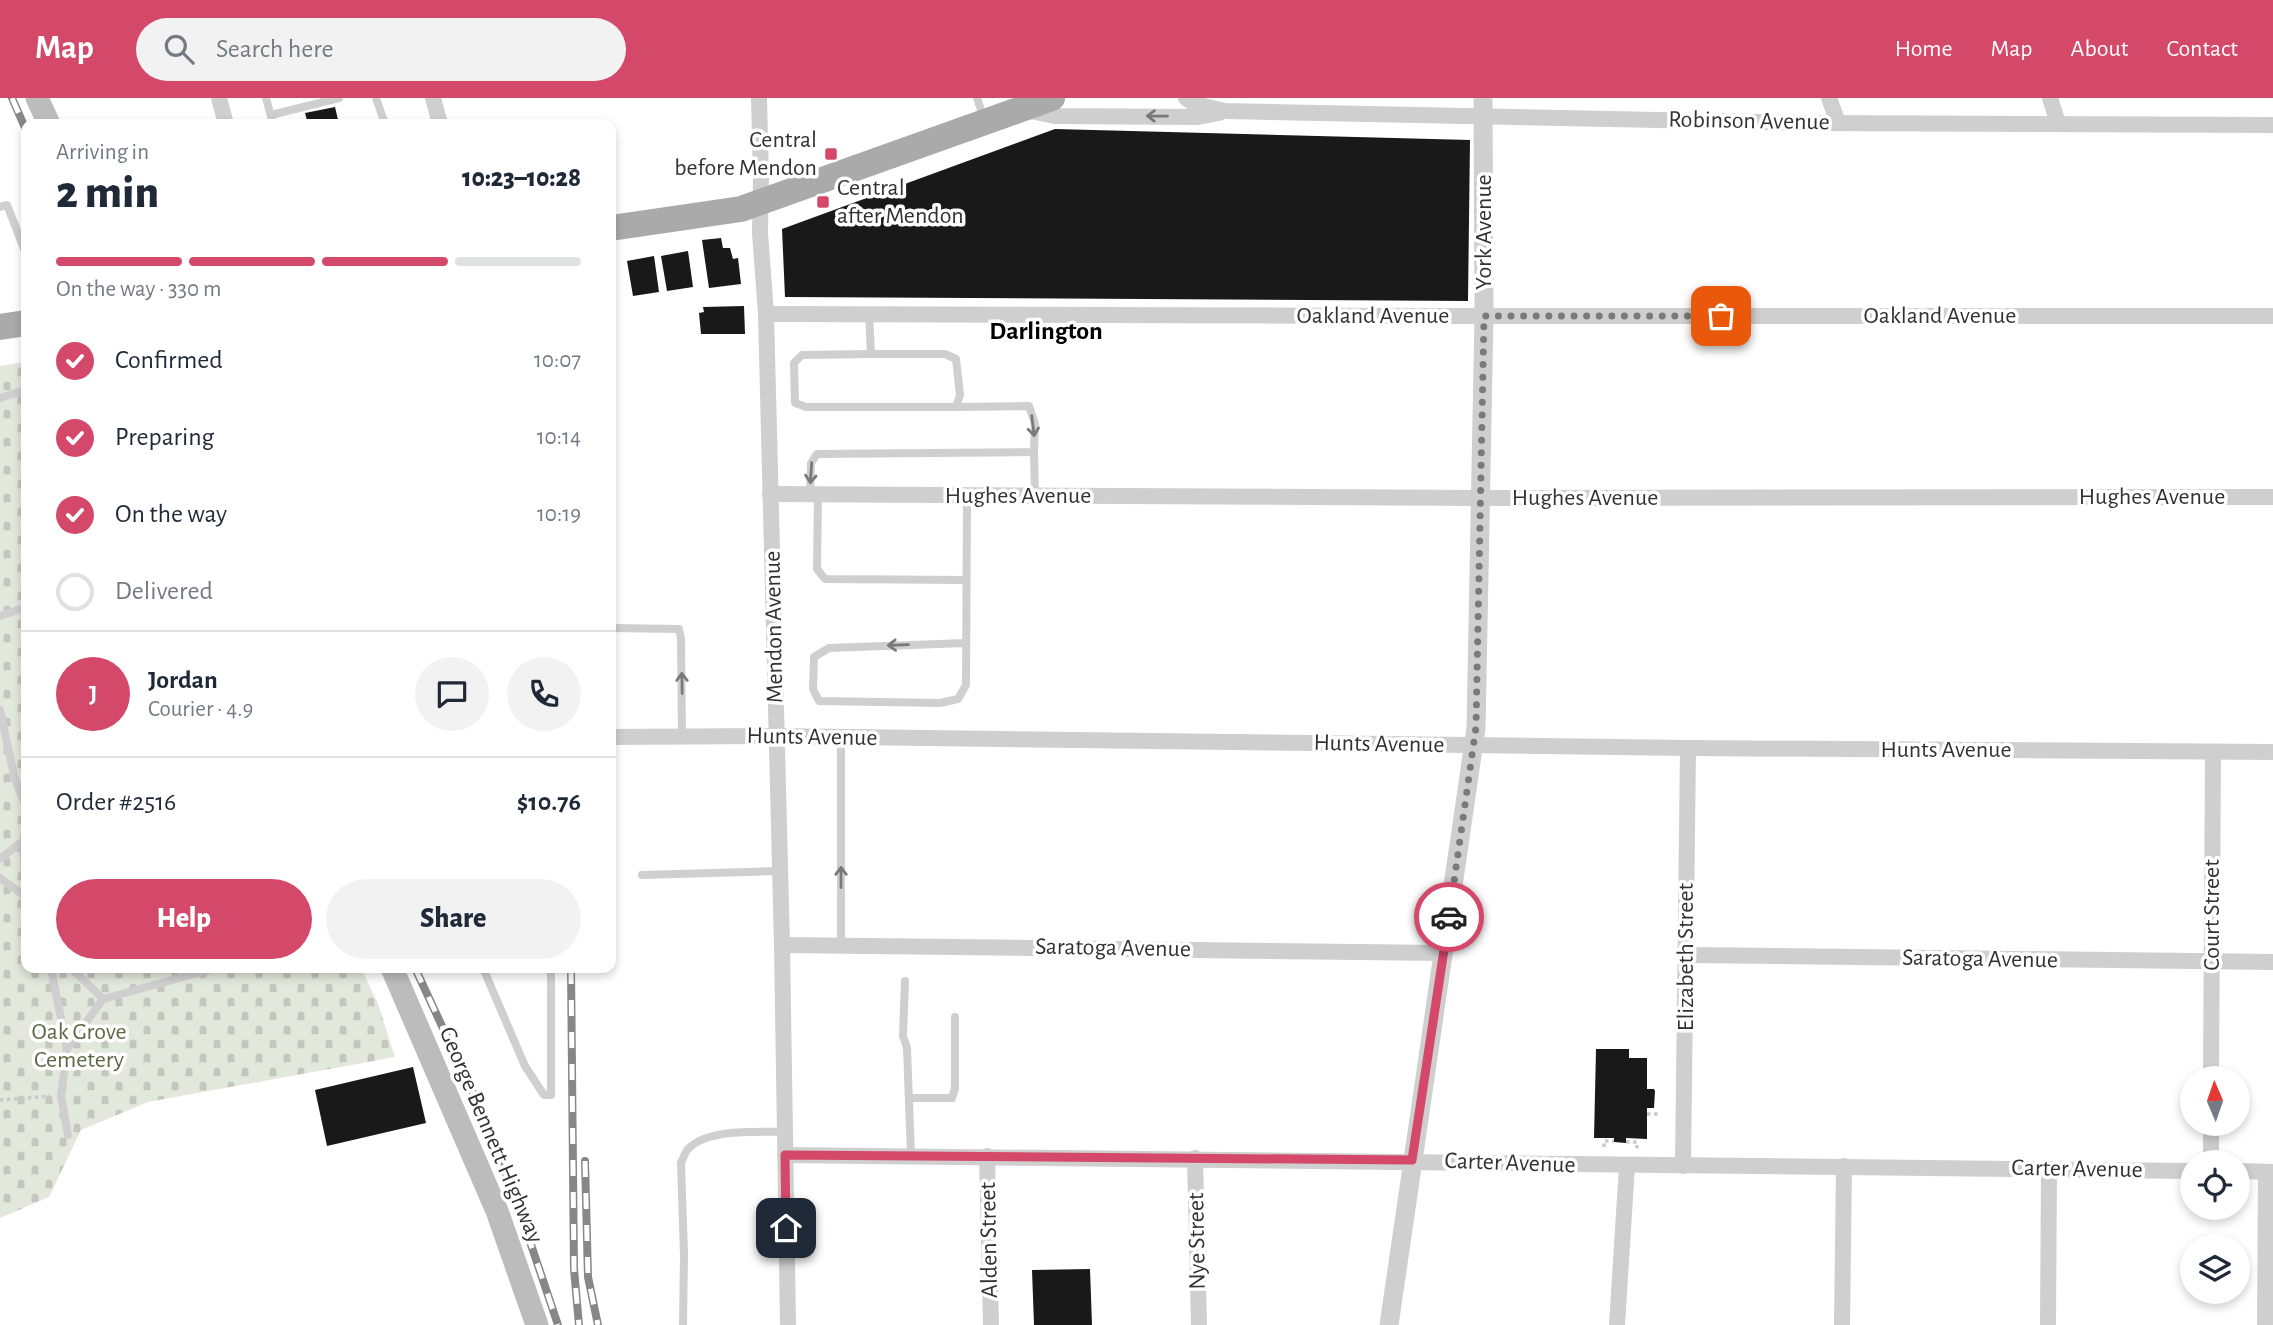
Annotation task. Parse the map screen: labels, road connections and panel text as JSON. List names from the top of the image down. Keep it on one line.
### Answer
{"streets":{"main road":["George Bennett Highway"],"street":["Robinson Avenue","York Avenue","Oakland Avenue","Hughes Avenue","Mendon Avenue","Hunts Avenue","Court Street","Saratoga Avenue","Elizabeth Street","Carter Avenue","Alden Street","Nye Street"]},"crossings":[["Robinson Avenue","York Avenue"],["York Avenue","Oakland Avenue"],["York Avenue","Hughes Avenue"],["York Avenue","Hunts Avenue"],["York Avenue","Saratoga Avenue"],["York Avenue","Carter Avenue"],["Oakland Avenue","Mendon Avenue"],["Hughes Avenue","Mendon Avenue"],["Mendon Avenue","Hunts Avenue"],["Mendon Avenue","Saratoga Avenue"],["Mendon Avenue","Carter Avenue"],["Hunts Avenue","Court Street"],["Hunts Avenue","Elizabeth Street"],["Court Street","Saratoga Avenue"],["Saratoga Avenue","Elizabeth Street"],["Elizabeth Street","Carter Avenue"],["Carter Avenue","Alden Street"],["Carter Avenue","Nye Street"]],"districts":["Darlington"],"parks":["Oak Grove Cemetery"],"places":{"transit":["Central before Mendon","Central after Mendon"]},"north":"top","page":{"header":"Map","search":"Search here","nav":["Home","Map","About","Contact"],"heading":["2 min","Arriving in","10:23–10:28"],"panel":["Jordan","Courier · 4.9","Order #2516","$10.76"],"bar":"On the way · 330 m","list":[["Confirmed","10:07"],["Preparing","10:14"],["On the way","10:19"],"Delivered"],"round":"J","buttons":["Help","Share"]}}
